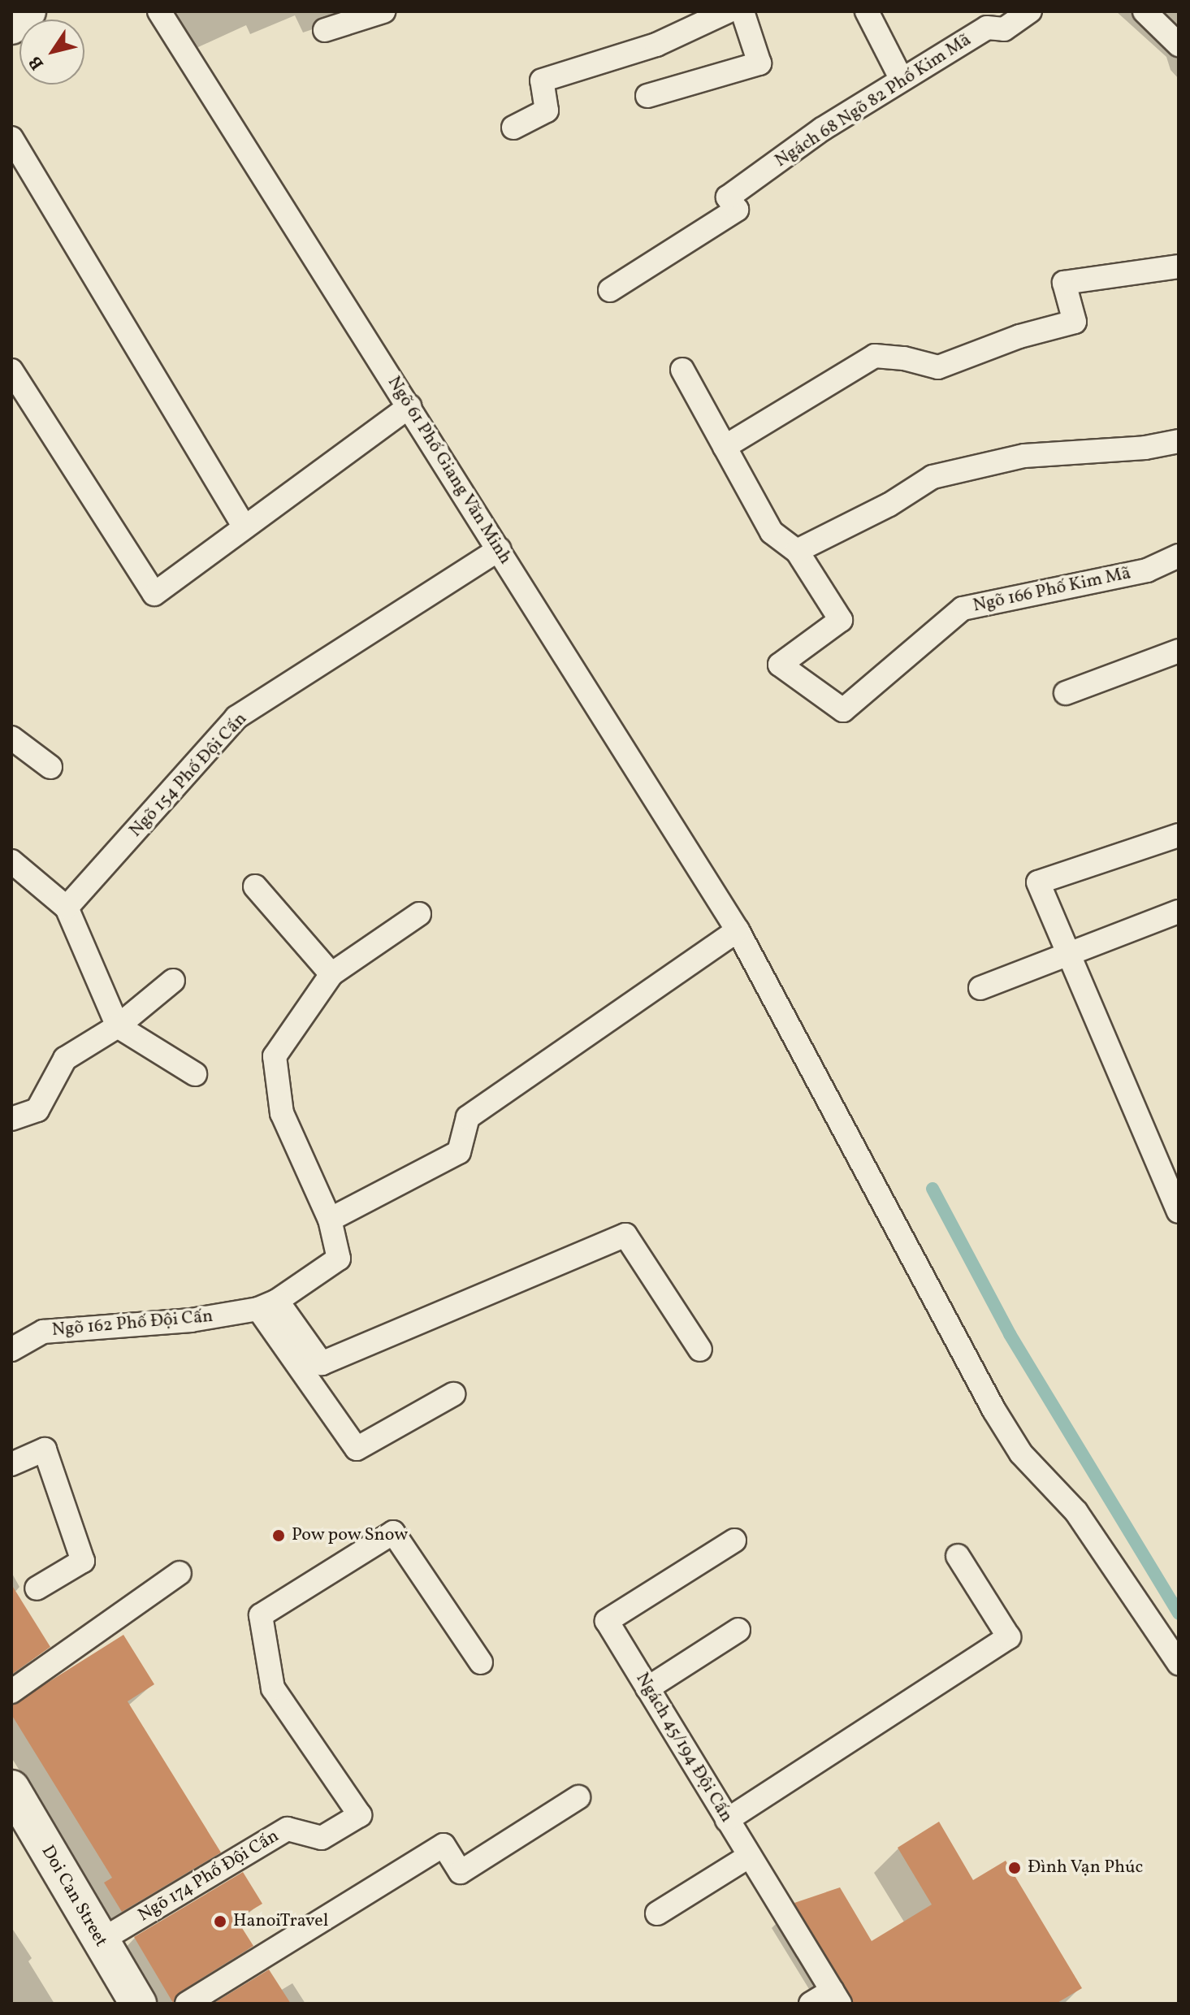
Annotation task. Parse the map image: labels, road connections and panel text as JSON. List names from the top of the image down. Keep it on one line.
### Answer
{"streets":{"street":["Doi Can Street"],"lane":["Ngách 68 Ngõ 82 Phố Kim Mã","Ngõ 61 Phố Giang Văn Minh","Ngõ 166 Phố Kim Mã","Ngõ 154 Phố Đội Cấn","Ngõ 162 Phố Đội Cấn","Ngách 45/194 Đội Cấn","Ngõ 174 Phố Đội Cấn"]},"crossings":[["Ngõ 61 Phố Giang Văn Minh","Ngõ 154 Phố Đội Cấn"],["Ngõ 174 Phố Đội Cấn","Doi Can Street"]],"places":["Pow pow Snow","Đình Vạn Phúc","HanoiTravel"],"north":"bottom left"}
